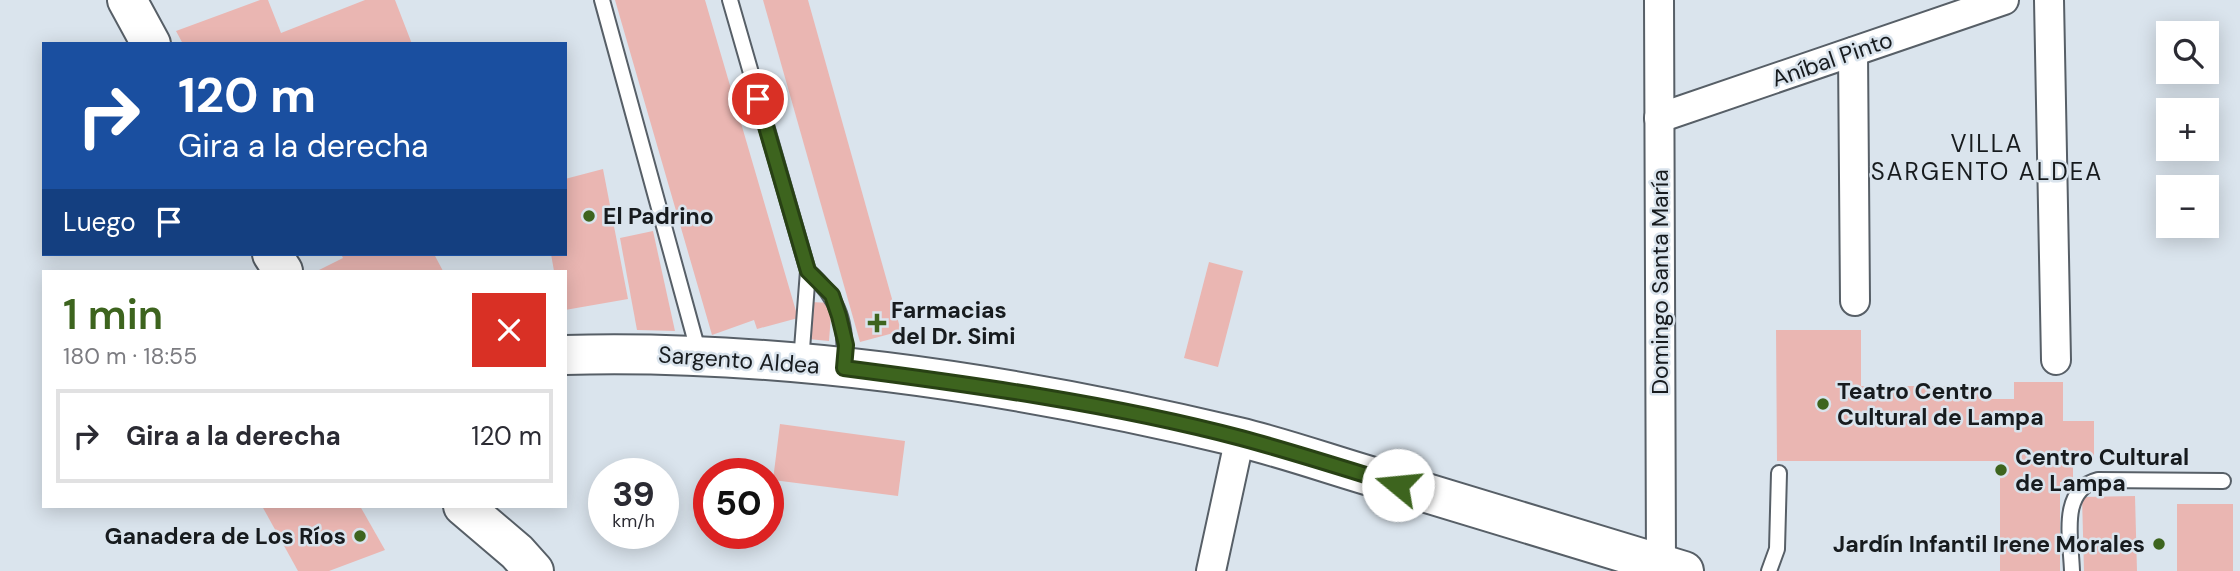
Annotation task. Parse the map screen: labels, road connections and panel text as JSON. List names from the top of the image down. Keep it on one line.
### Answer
{"streets":{"main road":["Sargento Aldea"],"street":["Aníbal Pinto","Domingo Santa María"]},"crossings":[["Aníbal Pinto","Domingo Santa María"],["Domingo Santa María","Sargento Aldea"]],"districts":["VILLA SARGENTO ALDEA"],"places":{"other":["El Padrino","Teatro Centro Cultural de Lampa","Centro Cultural de Lampa","Ganadera de Los Ríos","Jardín Infantil Irene Morales"],"health":["Farmacias del Dr. Simi"]},"page":{"map_buttons":["+","−"],"turn":["120 m","Gira a la derecha"],"then":"Luego","heading":["1 min","180 m · 18:55"],"list":[{"name":"Gira a la derecha","value":"120 m"}],"speed":"39 km/h","limit":"50"}}
